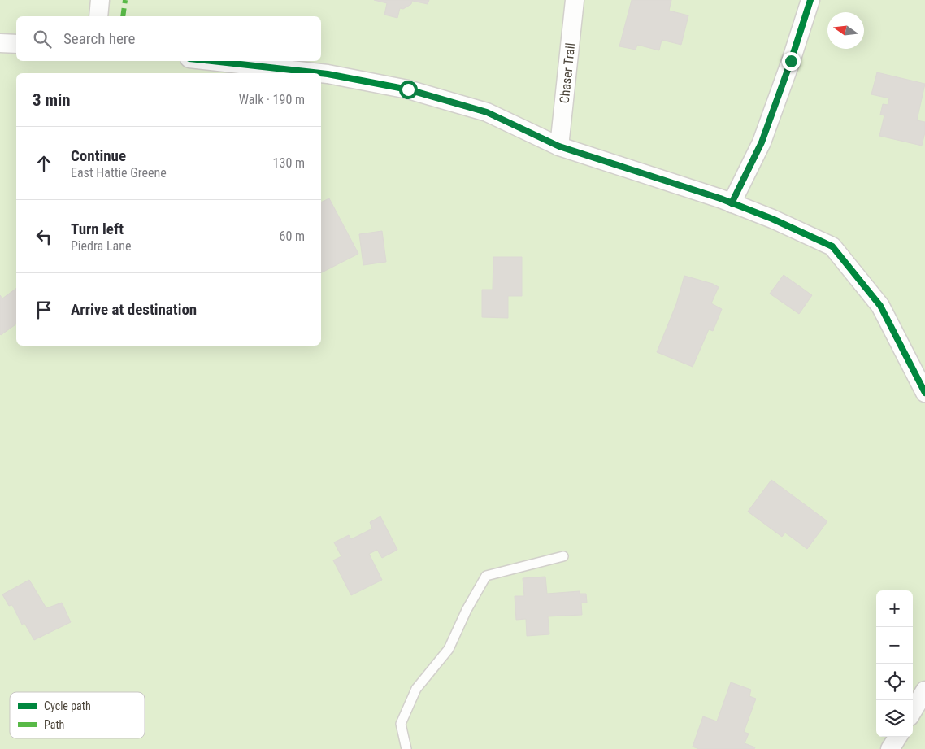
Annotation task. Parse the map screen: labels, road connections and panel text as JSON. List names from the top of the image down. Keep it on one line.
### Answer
{"streets":{"street":["Chaser Trail"]},"legend":["Cycle path","Path"],"north":"left","page":{"search":"Search here","heading":["3 min","Walk · 190 m"],"list":[["Continue","East Hattie Greene","130 m"],["Turn left","Piedra Lane","60 m"],"Arrive at destination"],"map_buttons":["+","−"]}}
